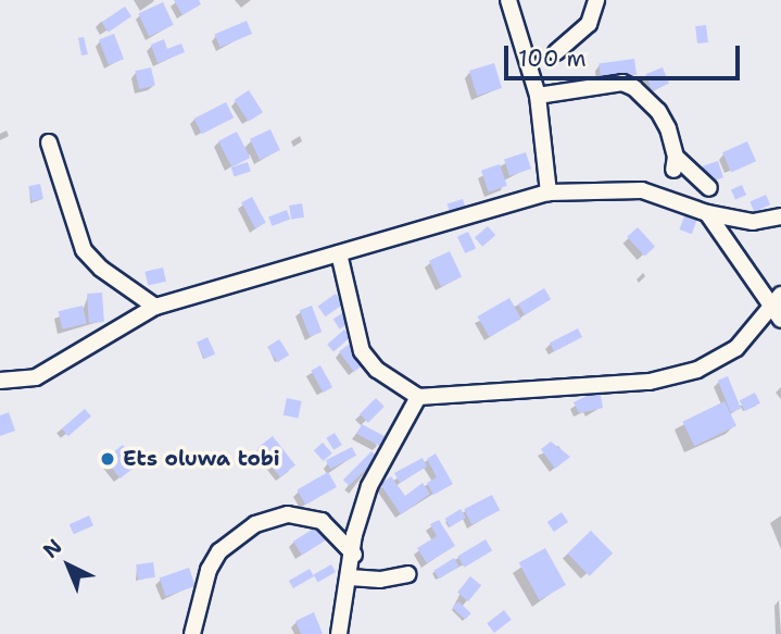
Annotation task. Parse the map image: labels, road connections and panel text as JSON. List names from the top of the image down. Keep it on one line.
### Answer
{"places":["Ets oluwa tobi"],"scale_bar":"100 m","north":"top left"}
